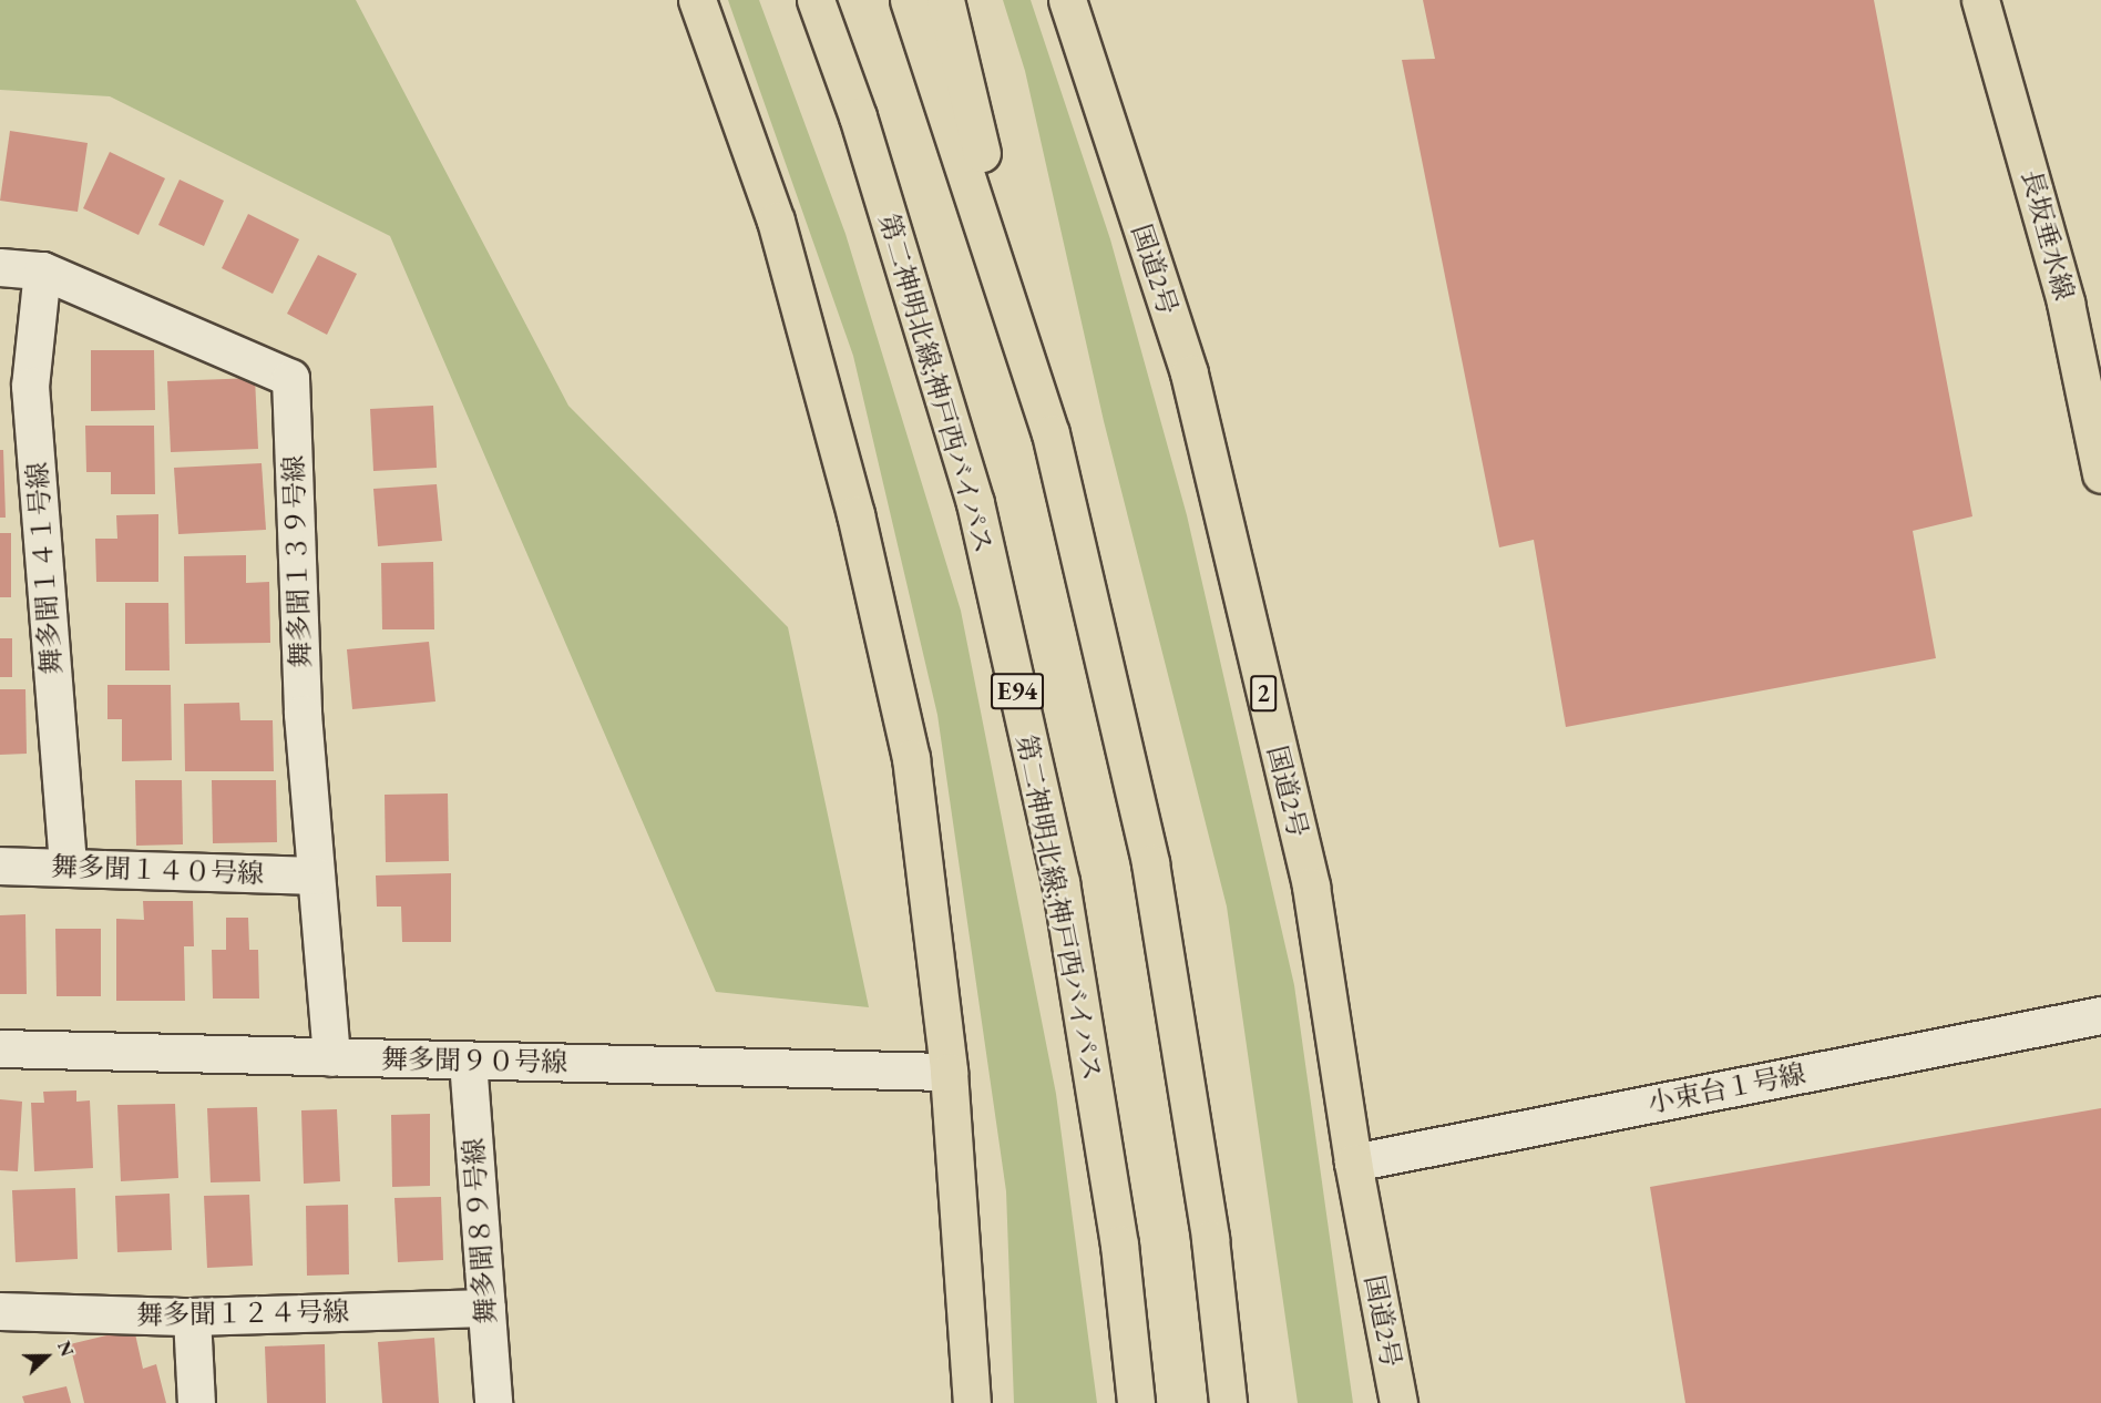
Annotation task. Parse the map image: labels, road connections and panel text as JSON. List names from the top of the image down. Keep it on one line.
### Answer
{"streets":{"main road":["長坂垂水線","国道2号","第二神明北線;神戸西バイパス","E94","2"],"street":["舞多聞１３９号線","舞多聞１４１号線","舞多聞１４０号線","舞多聞９０号線","小束台１号線","舞多聞８９号線","舞多聞１２４号線"]},"crossings":[["国道2号","小束台１号線"],["舞多聞１３９号線","舞多聞１４１号線"],["舞多聞１３９号線","舞多聞１４０号線"],["舞多聞１３９号線","舞多聞９０号線"],["舞多聞１４１号線","舞多聞１４０号線"],["舞多聞９０号線","舞多聞８９号線"],["舞多聞８９号線","舞多聞１２４号線"]],"north":"right"}
